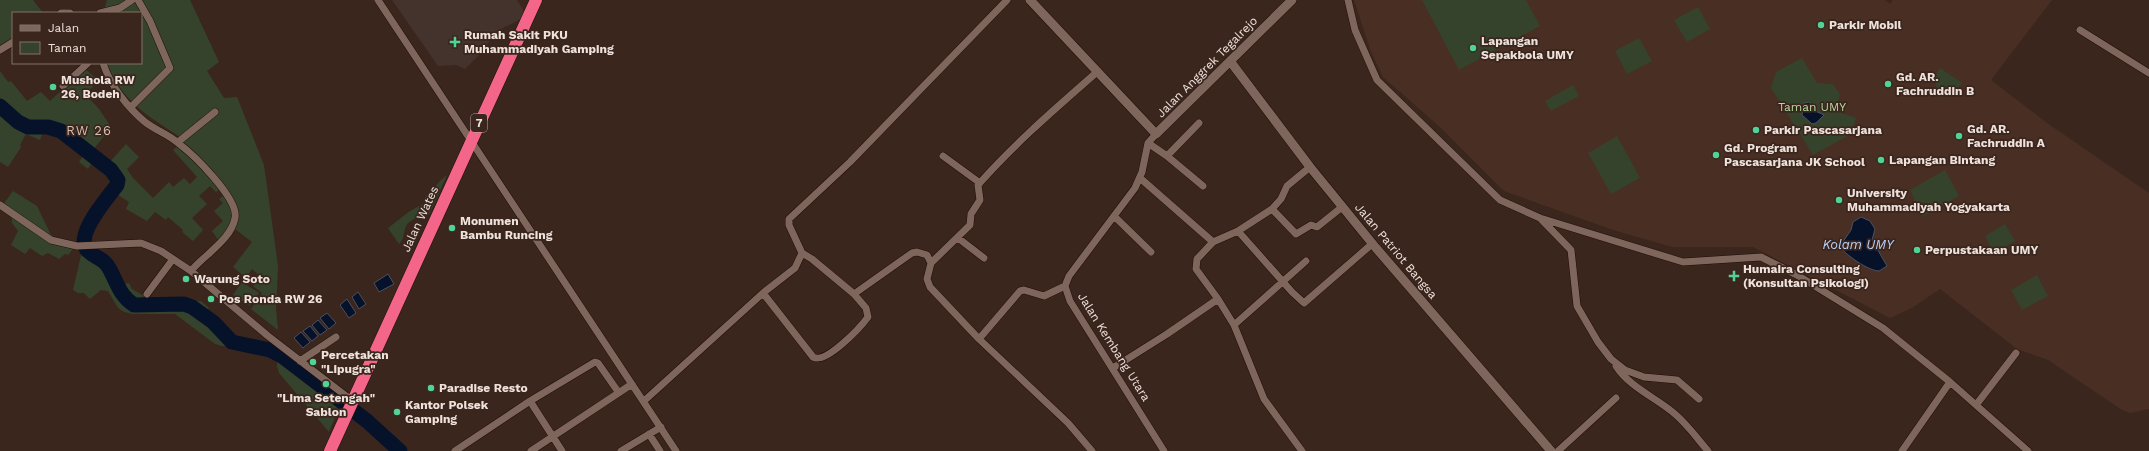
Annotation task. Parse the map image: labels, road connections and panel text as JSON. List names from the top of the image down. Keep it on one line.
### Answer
{"streets":{"highway":["7","Jalan Wates"],"street":["Jalan Anggrek Tegalrejo","Jalan Patriot Bangsa","Jalan Kembang Utara"]},"crossings":[["Jalan Anggrek Tegalrejo","Jalan Patriot Bangsa"],["Jalan Anggrek Tegalrejo","Jalan Kembang Utara"]],"districts":["RW 26"],"water":["Kolam UMY"],"parks":["Taman UMY"],"places":{"other":["Parkir Mobil","Lapangan Sepakbola UMY","Gd. AR. Fachruddin B","Mushola RW 26, Bodeh","Parkir Pascasarjana","Gd. AR. Fachruddin A","Gd. Program Pascasarjana JK School","Lapangan Bintang","University Muhammadiyah Yogyakarta","Monumen Bambu Runcing","Perpustakaan UMY","Warung Soto","Pos Ronda RW 26","Percetakan \"Lipugra\"","\"Lima Setengah\" Sablon","Paradise Resto","Kantor Polsek Gamping"],"health":["Rumah Sakit PKU Muhammadiyah Gamping","Humaira Consulting (Konsultan Psikologi)"]},"legend":["Jalan","Taman"]}
